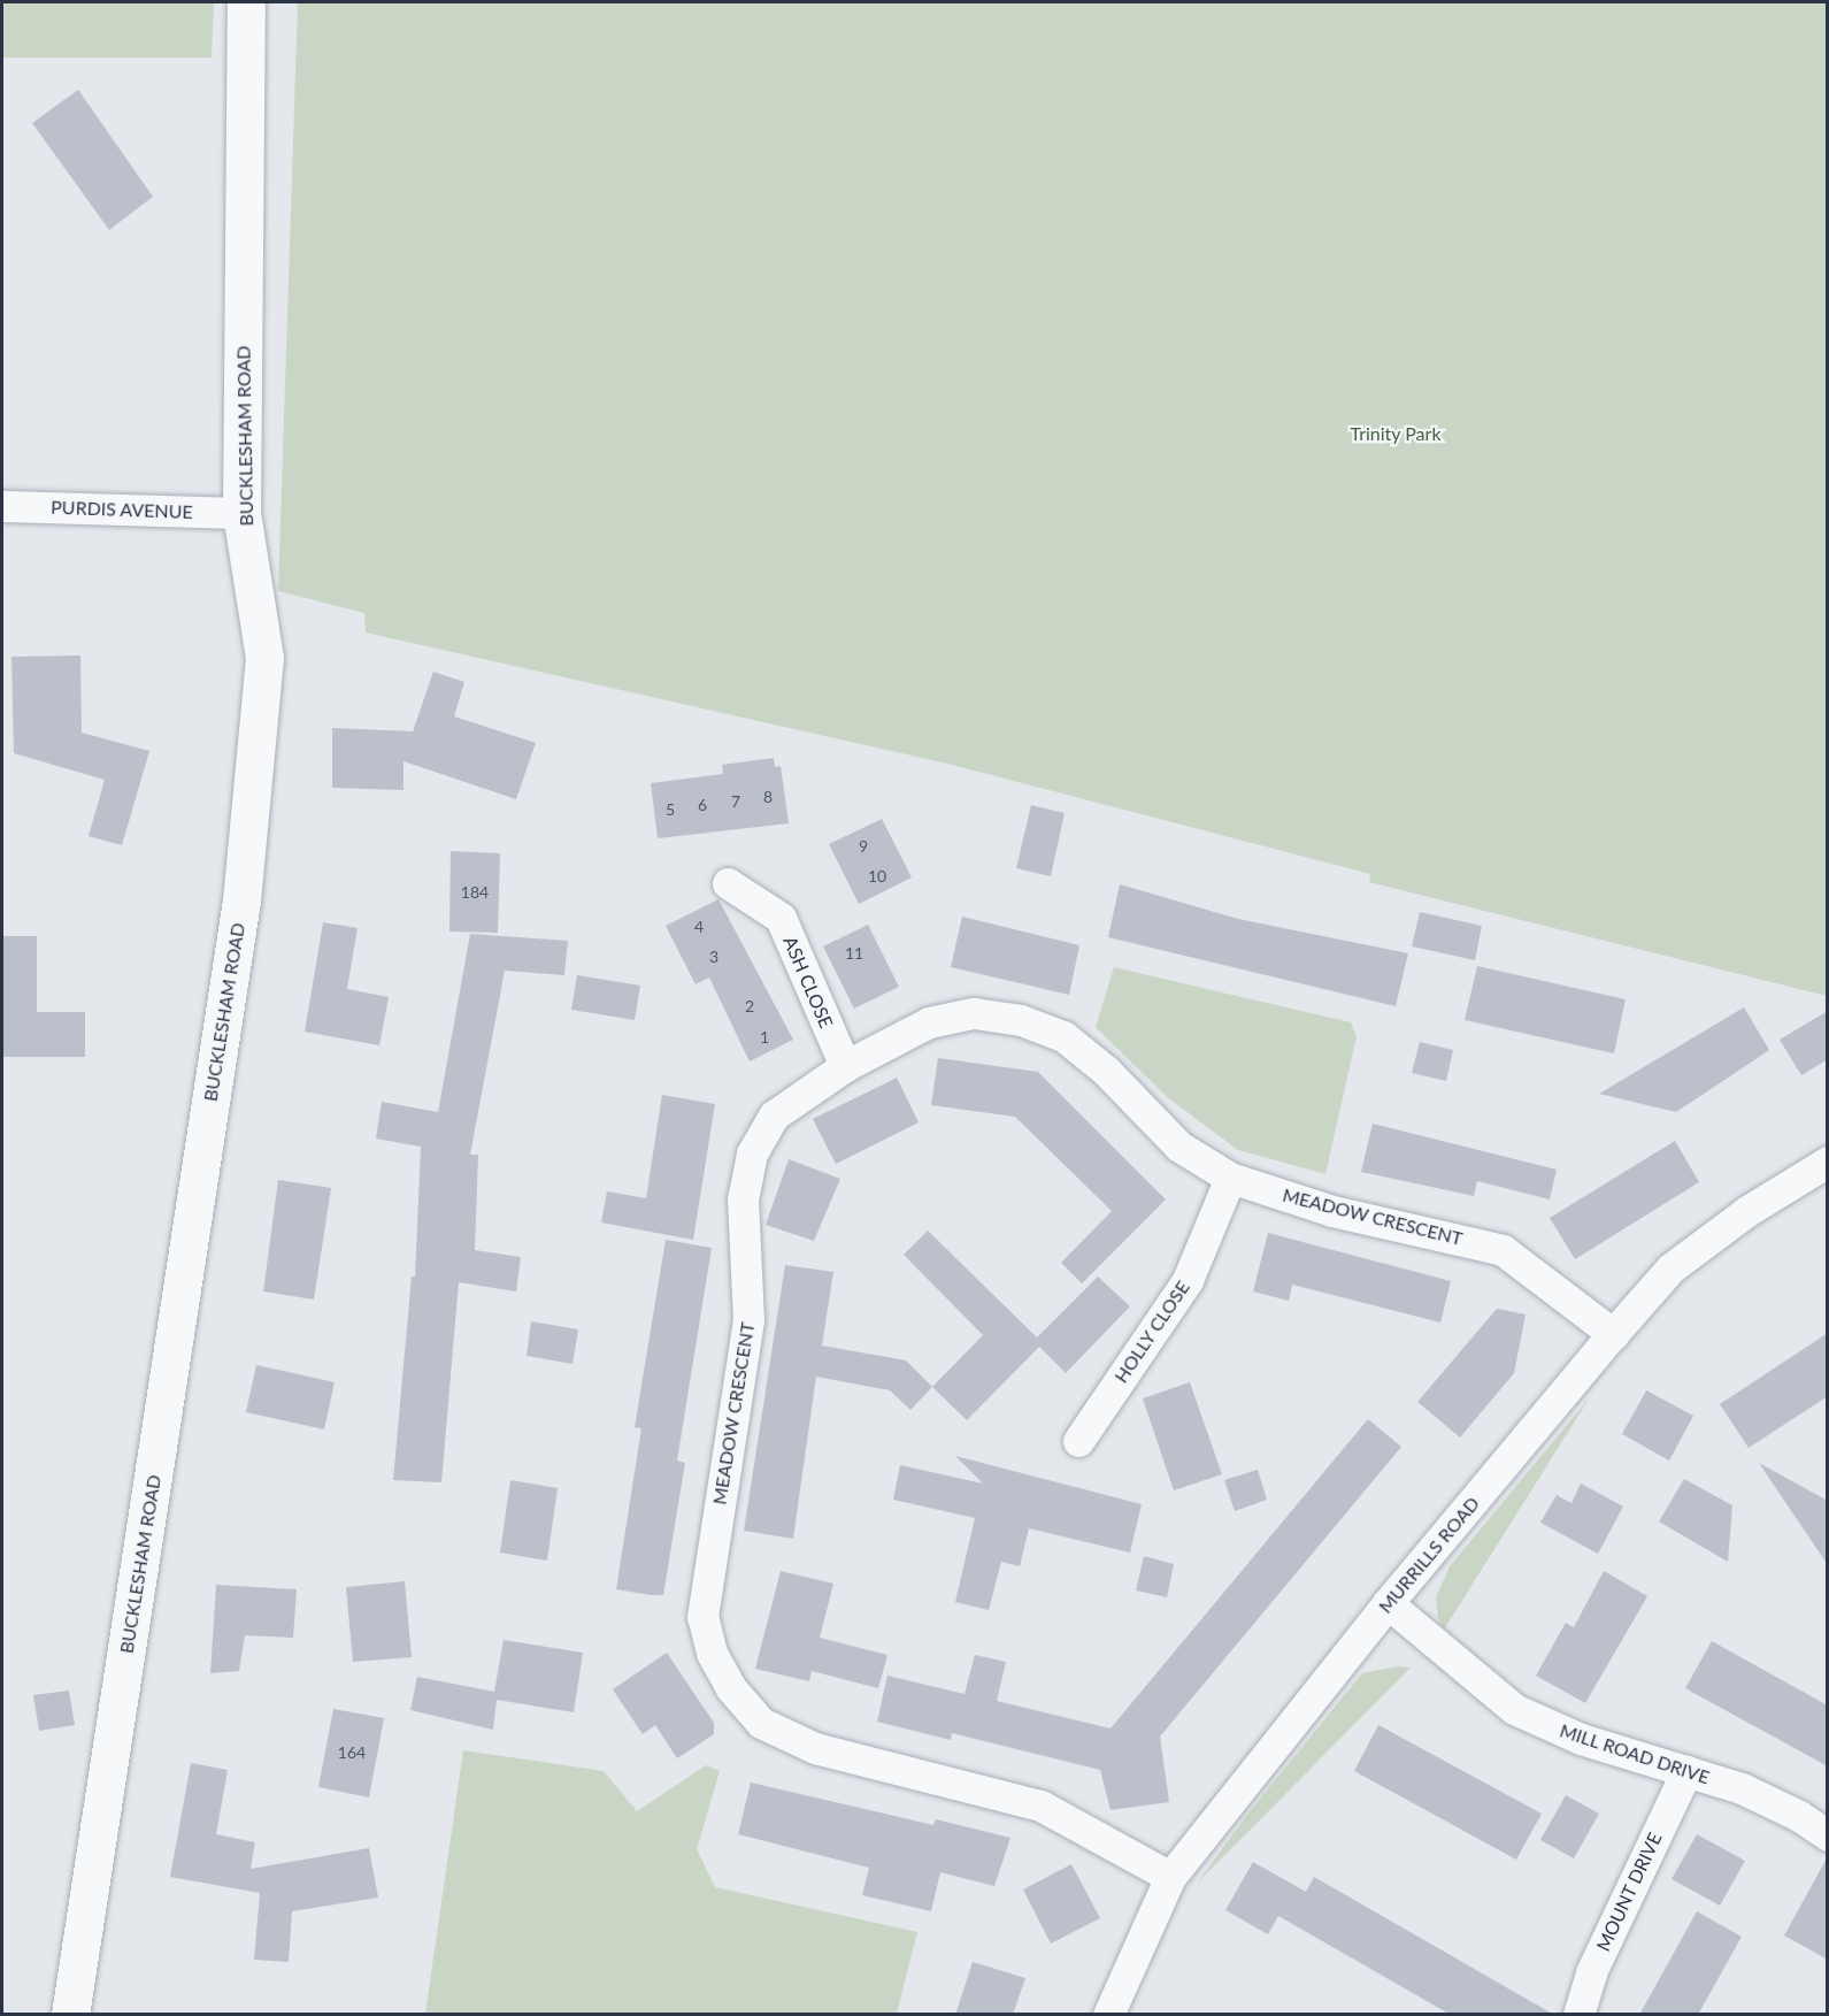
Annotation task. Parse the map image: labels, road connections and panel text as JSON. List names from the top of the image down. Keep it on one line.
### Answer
{"streets":{"street":["BUCKLESHAM ROAD","PURDIS AVENUE","ASH CLOSE","MEADOW CRESCENT","HOLLY CLOSE","MURRILLS ROAD","MILL ROAD DRIVE","MOUNT DRIVE"]},"crossings":[["BUCKLESHAM ROAD","PURDIS AVENUE"],["ASH CLOSE","MEADOW CRESCENT"],["MEADOW CRESCENT","HOLLY CLOSE"],["MEADOW CRESCENT","MURRILLS ROAD"],["MURRILLS ROAD","MILL ROAD DRIVE"],["MILL ROAD DRIVE","MOUNT DRIVE"]],"parks":["Trinity Park"],"house_numbers":["8","7","6","5","9","10","184","4","11","3","2","1","164"]}
